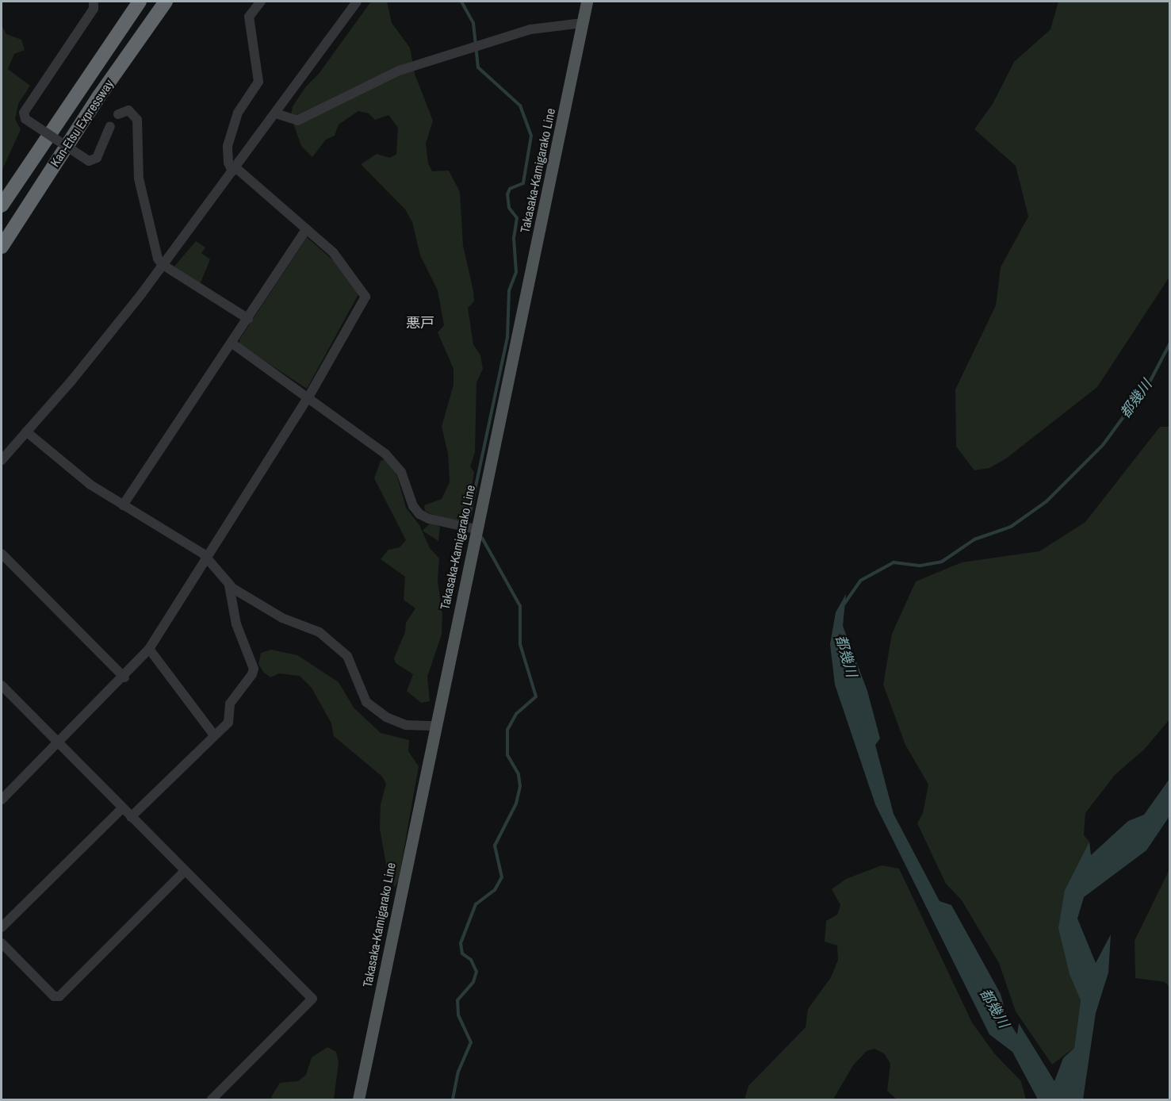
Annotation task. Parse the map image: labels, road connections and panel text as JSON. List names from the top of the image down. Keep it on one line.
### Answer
{"streets":{"highway":["Kan-Etsu Expressway"],"main road":["Takasaka-Kamigarako Line"]},"districts":["悪戸"],"water":["都幾川"]}
